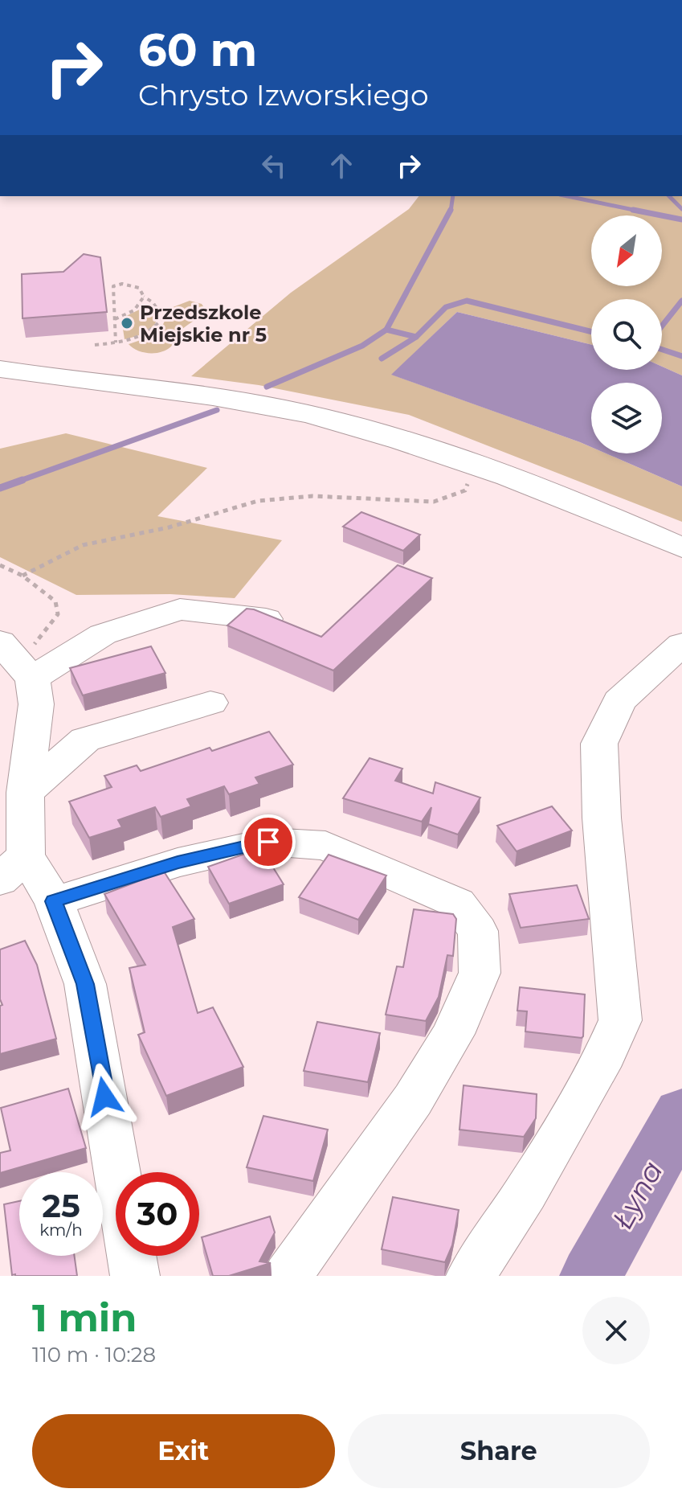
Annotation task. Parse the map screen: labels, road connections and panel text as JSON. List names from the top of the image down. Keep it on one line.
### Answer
{"water":["Łyna"],"places":["Przedszkole Miejskie nr 5"],"north":"bottom left","page":{"turn":["60 m","Chrysto Izworskiego"],"speed":"25 km/h","limit":"30","heading":["1 min","110 m · 10:28"],"buttons":["Exit","Share"]}}
